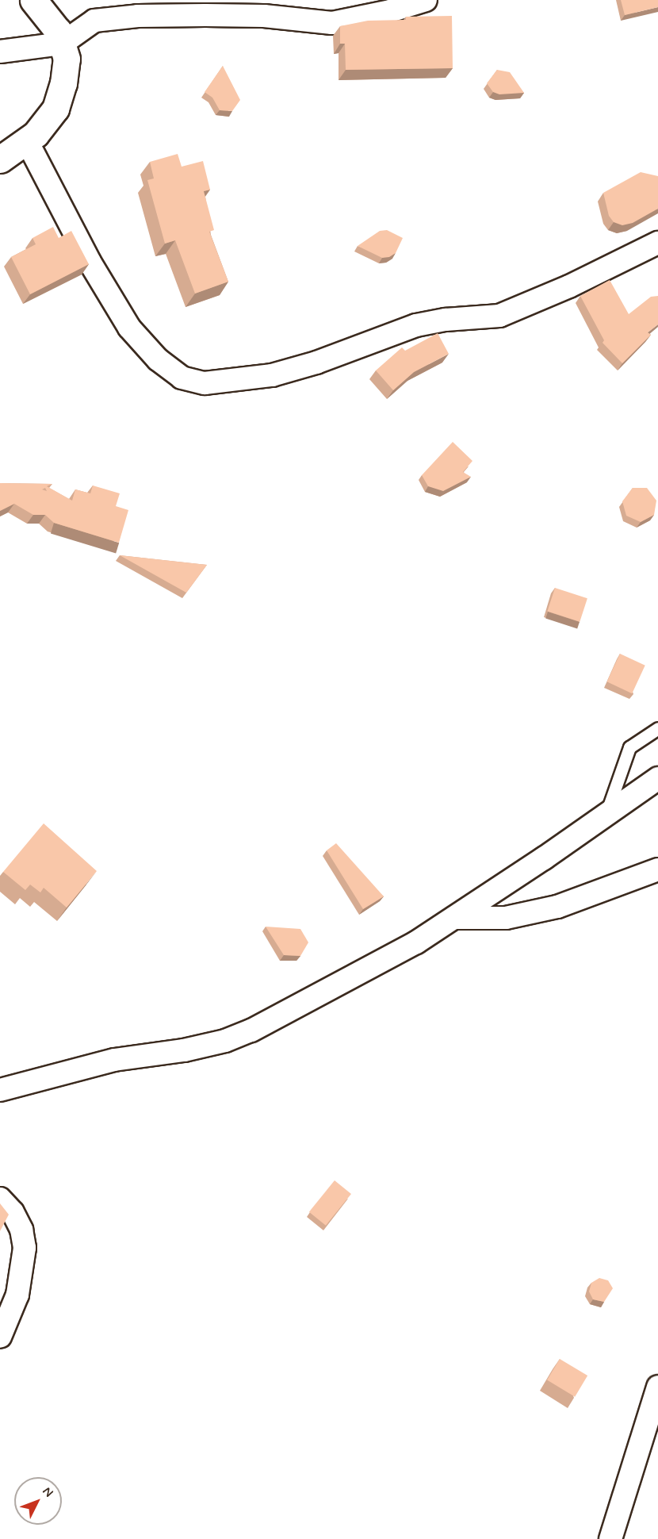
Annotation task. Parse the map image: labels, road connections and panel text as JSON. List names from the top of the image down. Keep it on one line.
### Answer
{"north":"top right"}
